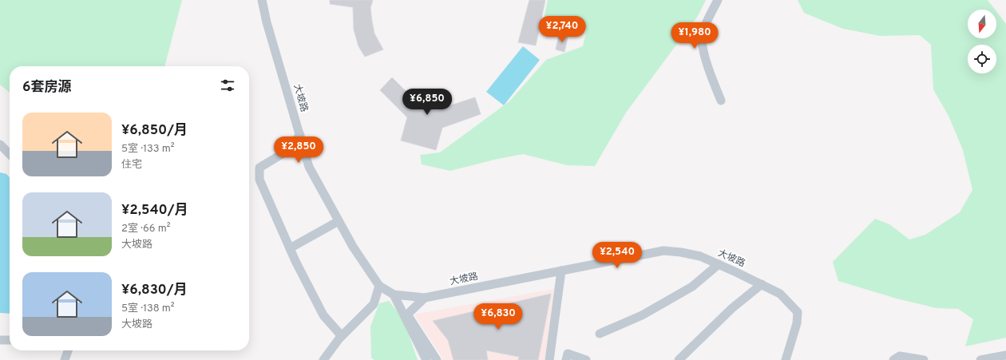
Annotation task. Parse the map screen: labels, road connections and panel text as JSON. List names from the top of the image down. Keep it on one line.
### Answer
{"streets":{"street":["大坡路"]},"north":"bottom","page":{"price":["¥2,740","¥1,980","¥6,850","¥2,850","¥2,540","¥6,830"],"heading":"6套房源","list":[{"name":"¥6,850/月","note":"5室 · 133 m² · 住宅"},{"name":"¥2,540/月","note":"2室 · 66 m² · 大坡路"},{"name":"¥6,830/月","note":"5室 · 138 m² · 大坡路"}]}}
